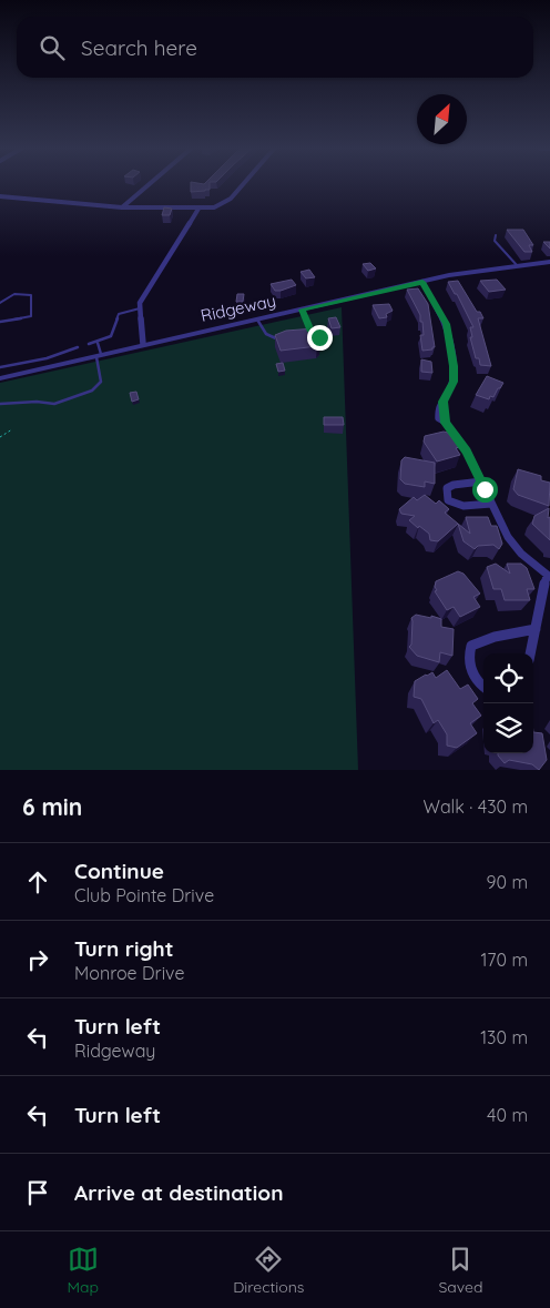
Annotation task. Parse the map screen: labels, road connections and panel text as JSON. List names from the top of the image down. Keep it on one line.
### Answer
{"streets":{"street":["Ridgeway"]},"north":"top right","page":{"search":"Search here","heading":["6 min","Walk · 430 m"],"list":[["Continue","Club Pointe Drive","90 m"],["Turn right","Monroe Drive","170 m"],["Turn left","Ridgeway","130 m"],["Turn left","40 m"],"Arrive at destination"],"nav":["Map","Directions","Saved"]}}
